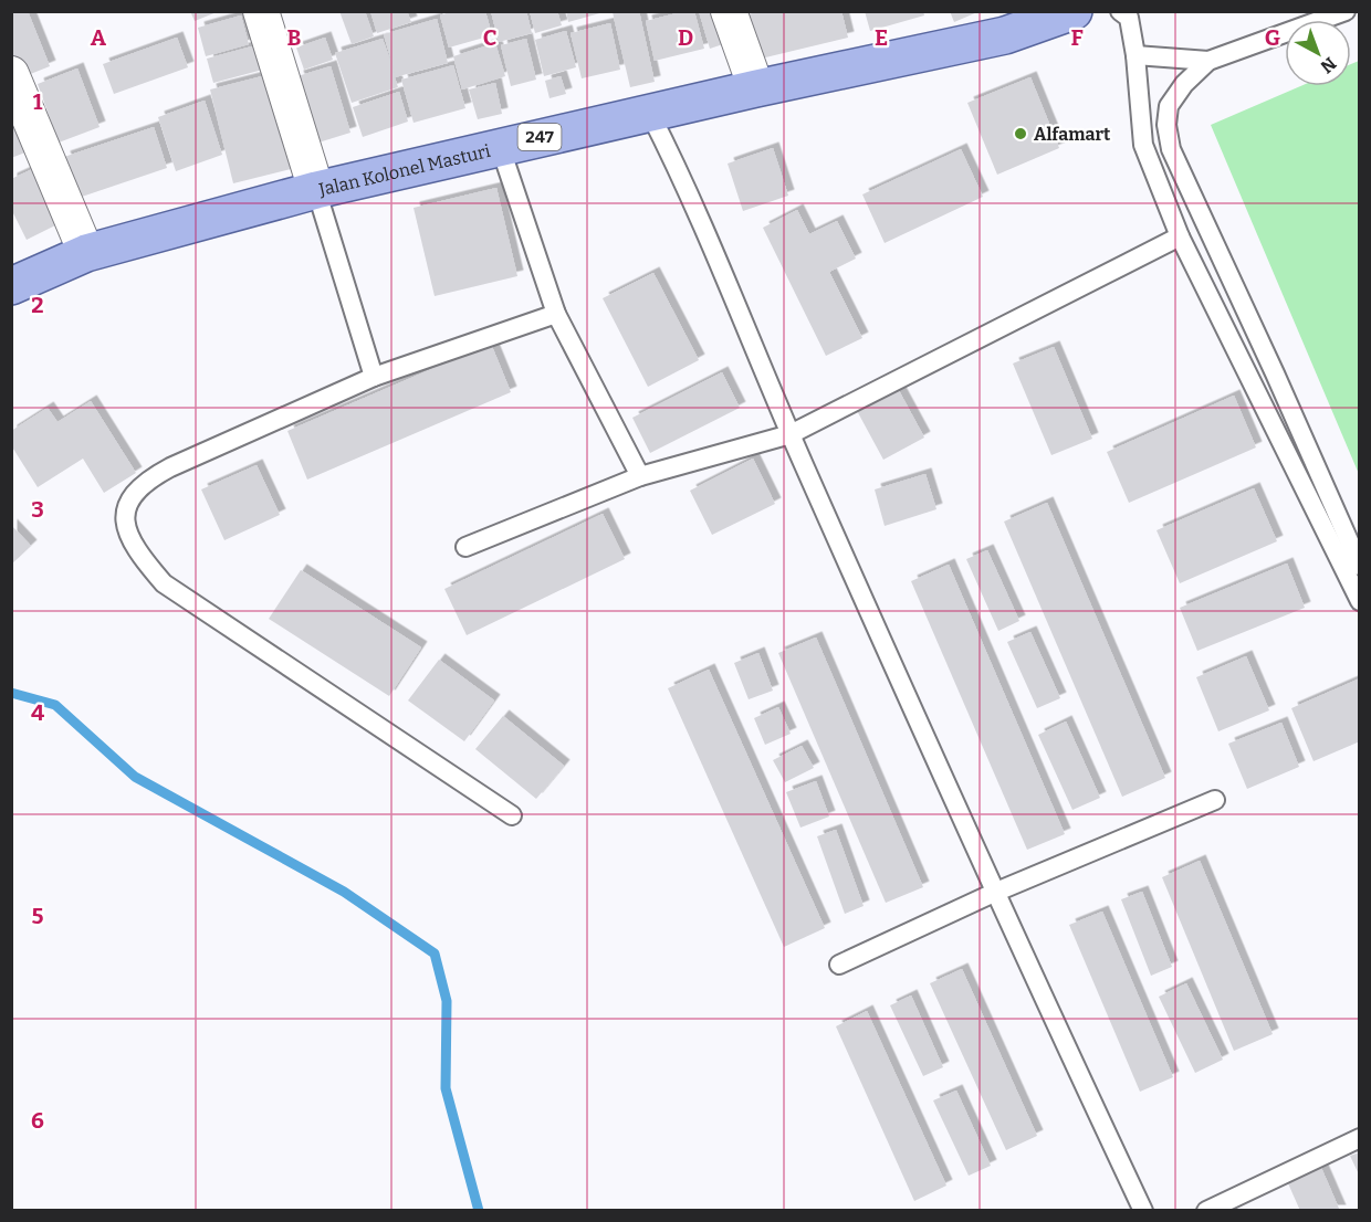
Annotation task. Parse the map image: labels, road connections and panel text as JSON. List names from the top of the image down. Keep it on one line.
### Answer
{"streets":{"main road":["247","Jalan Kolonel Masturi"]},"places":["Alfamart"],"north":"bottom right","grid":{"columns":["A","B","C","D","E","F","G"],"rows":["1","2","3","4","5","6"]}}
